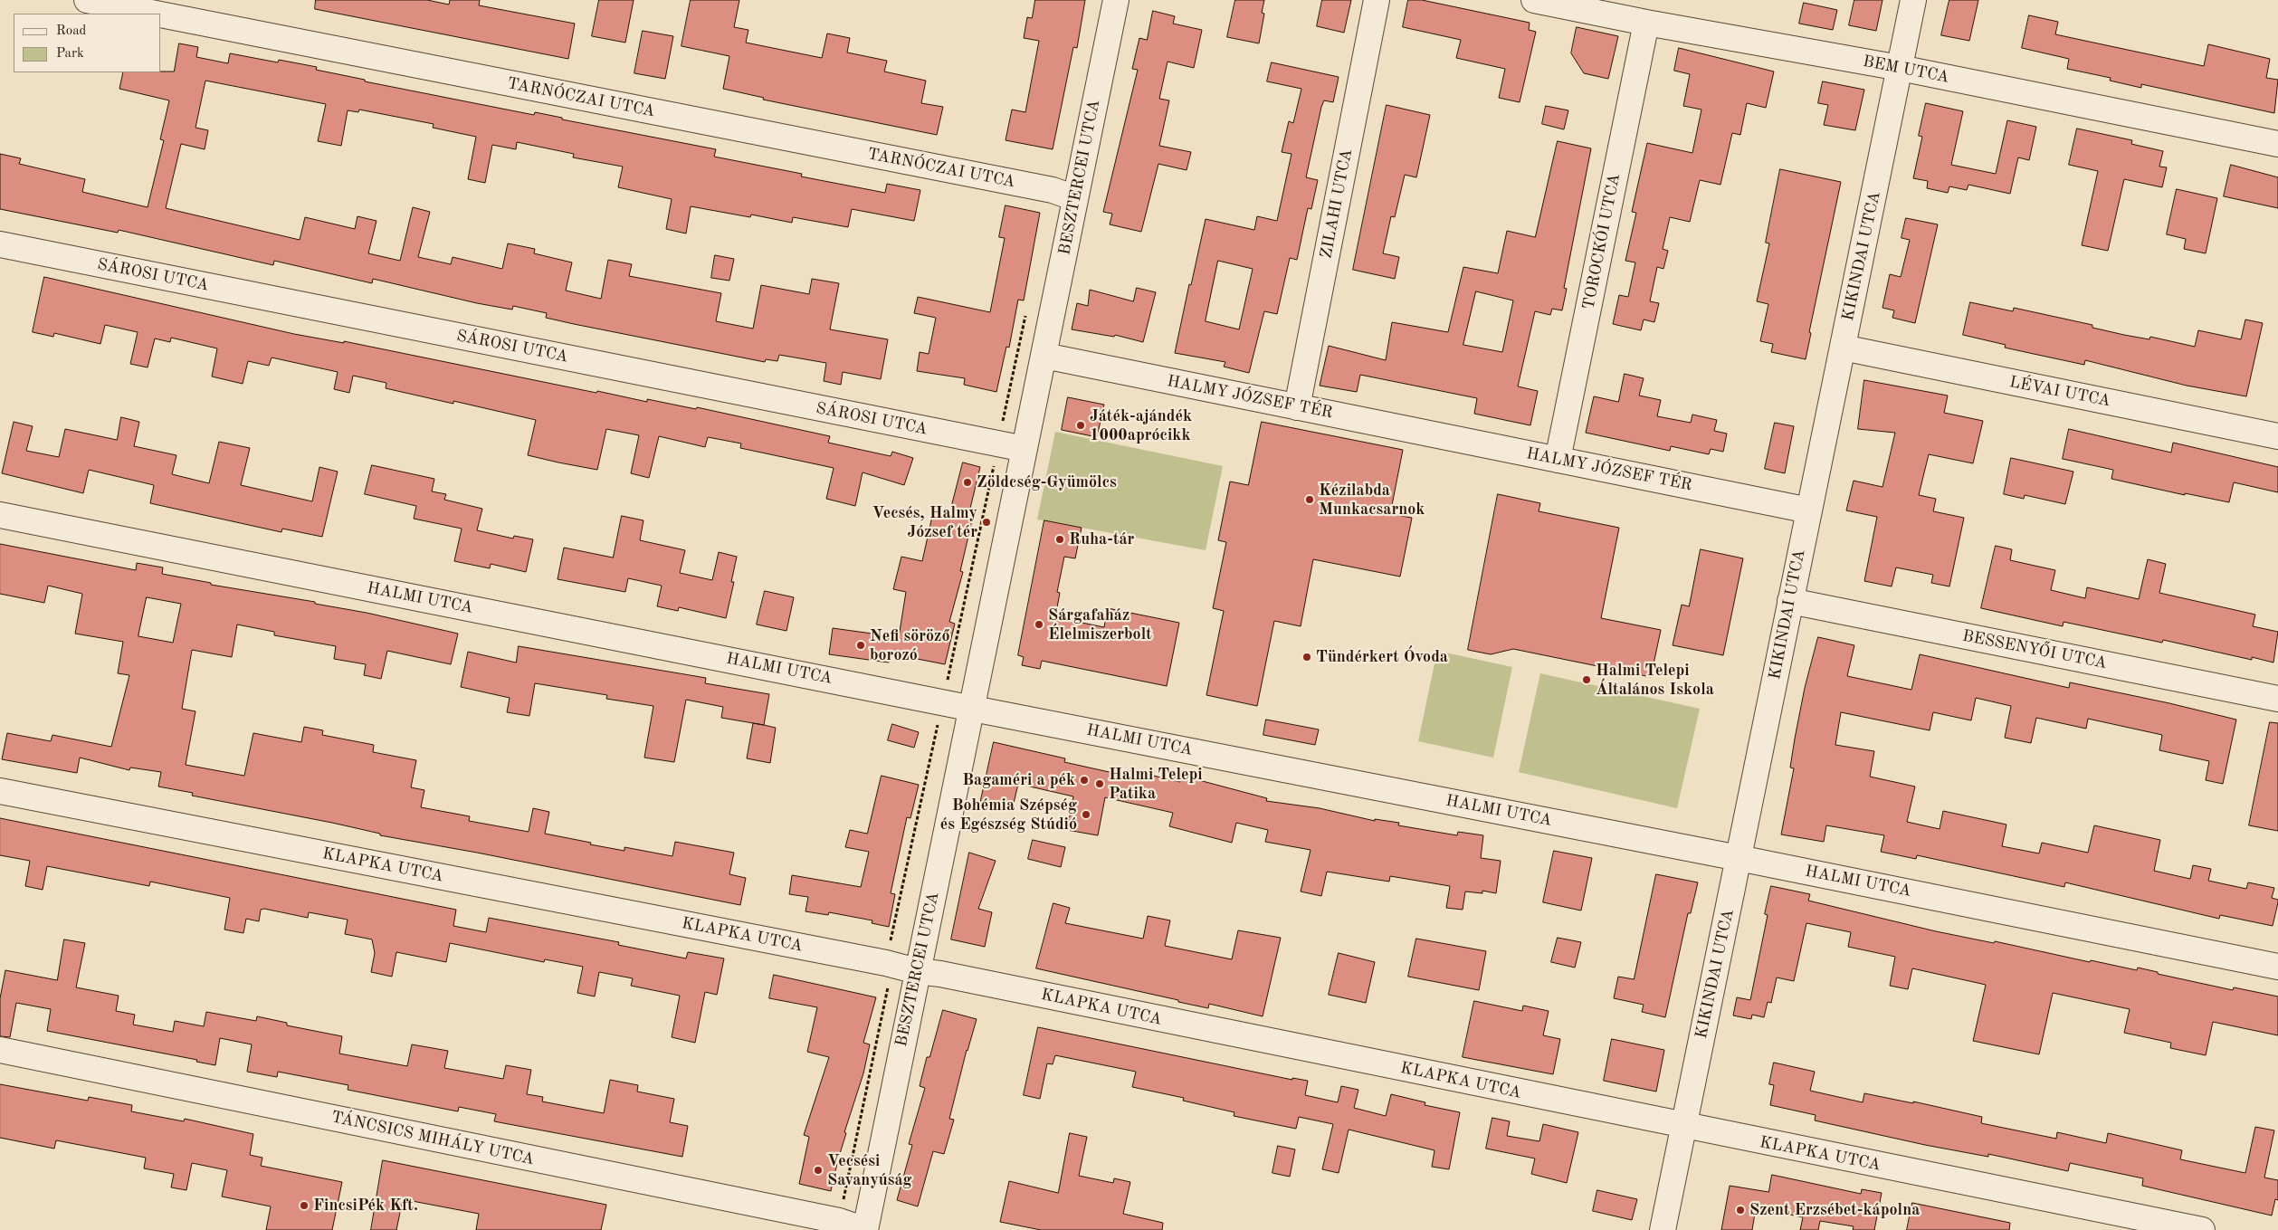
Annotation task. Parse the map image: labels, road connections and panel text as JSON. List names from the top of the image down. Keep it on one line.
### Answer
{"streets":{"street":["BEM UTCA","TARNÓCZAI UTCA","BESZTERCEI UTCA","ZILAHI UTCA","TOROCKÓI UTCA","KIKINDAI UTCA","SÁROSI UTCA","LÉVAI UTCA","HALMY JÓZSEF TÉR","HALMI UTCA","BESSENYŐI UTCA","KLAPKA UTCA","TÁNCSICS MIHÁLY UTCA"]},"crossings":[["BEM UTCA","TOROCKÓI UTCA"],["BEM UTCA","KIKINDAI UTCA"],["TARNÓCZAI UTCA","BESZTERCEI UTCA"],["BESZTERCEI UTCA","HALMY JÓZSEF TÉR"],["BESZTERCEI UTCA","HALMI UTCA"],["BESZTERCEI UTCA","KLAPKA UTCA"],["BESZTERCEI UTCA","TÁNCSICS MIHÁLY UTCA"],["ZILAHI UTCA","HALMY JÓZSEF TÉR"],["TOROCKÓI UTCA","HALMY JÓZSEF TÉR"],["KIKINDAI UTCA","LÉVAI UTCA"],["KIKINDAI UTCA","HALMY JÓZSEF TÉR"],["KIKINDAI UTCA","HALMI UTCA"],["KIKINDAI UTCA","BESSENYŐI UTCA"],["KIKINDAI UTCA","KLAPKA UTCA"]],"places":["Játék-ajándék 1000aprócikk","Zöldcség-Gyümölcs","Kézilabda Munkacsarnok","Vecsés, Halmy József tér","Ruha-tár","Sárgafaház Élelmiszerbolt","Nefi söröző borozó","Tündérkert Óvoda","Halmi Telepi Általános Iskola","Bagaméri a pék","Halmi Telepi Patika","Bohémia Szépség és Egészség Stúdió","Vecsési Savanyúság","FincsiPék Kft.","Szent Erzsébet-kápolna"],"legend":["Road","Park"]}
